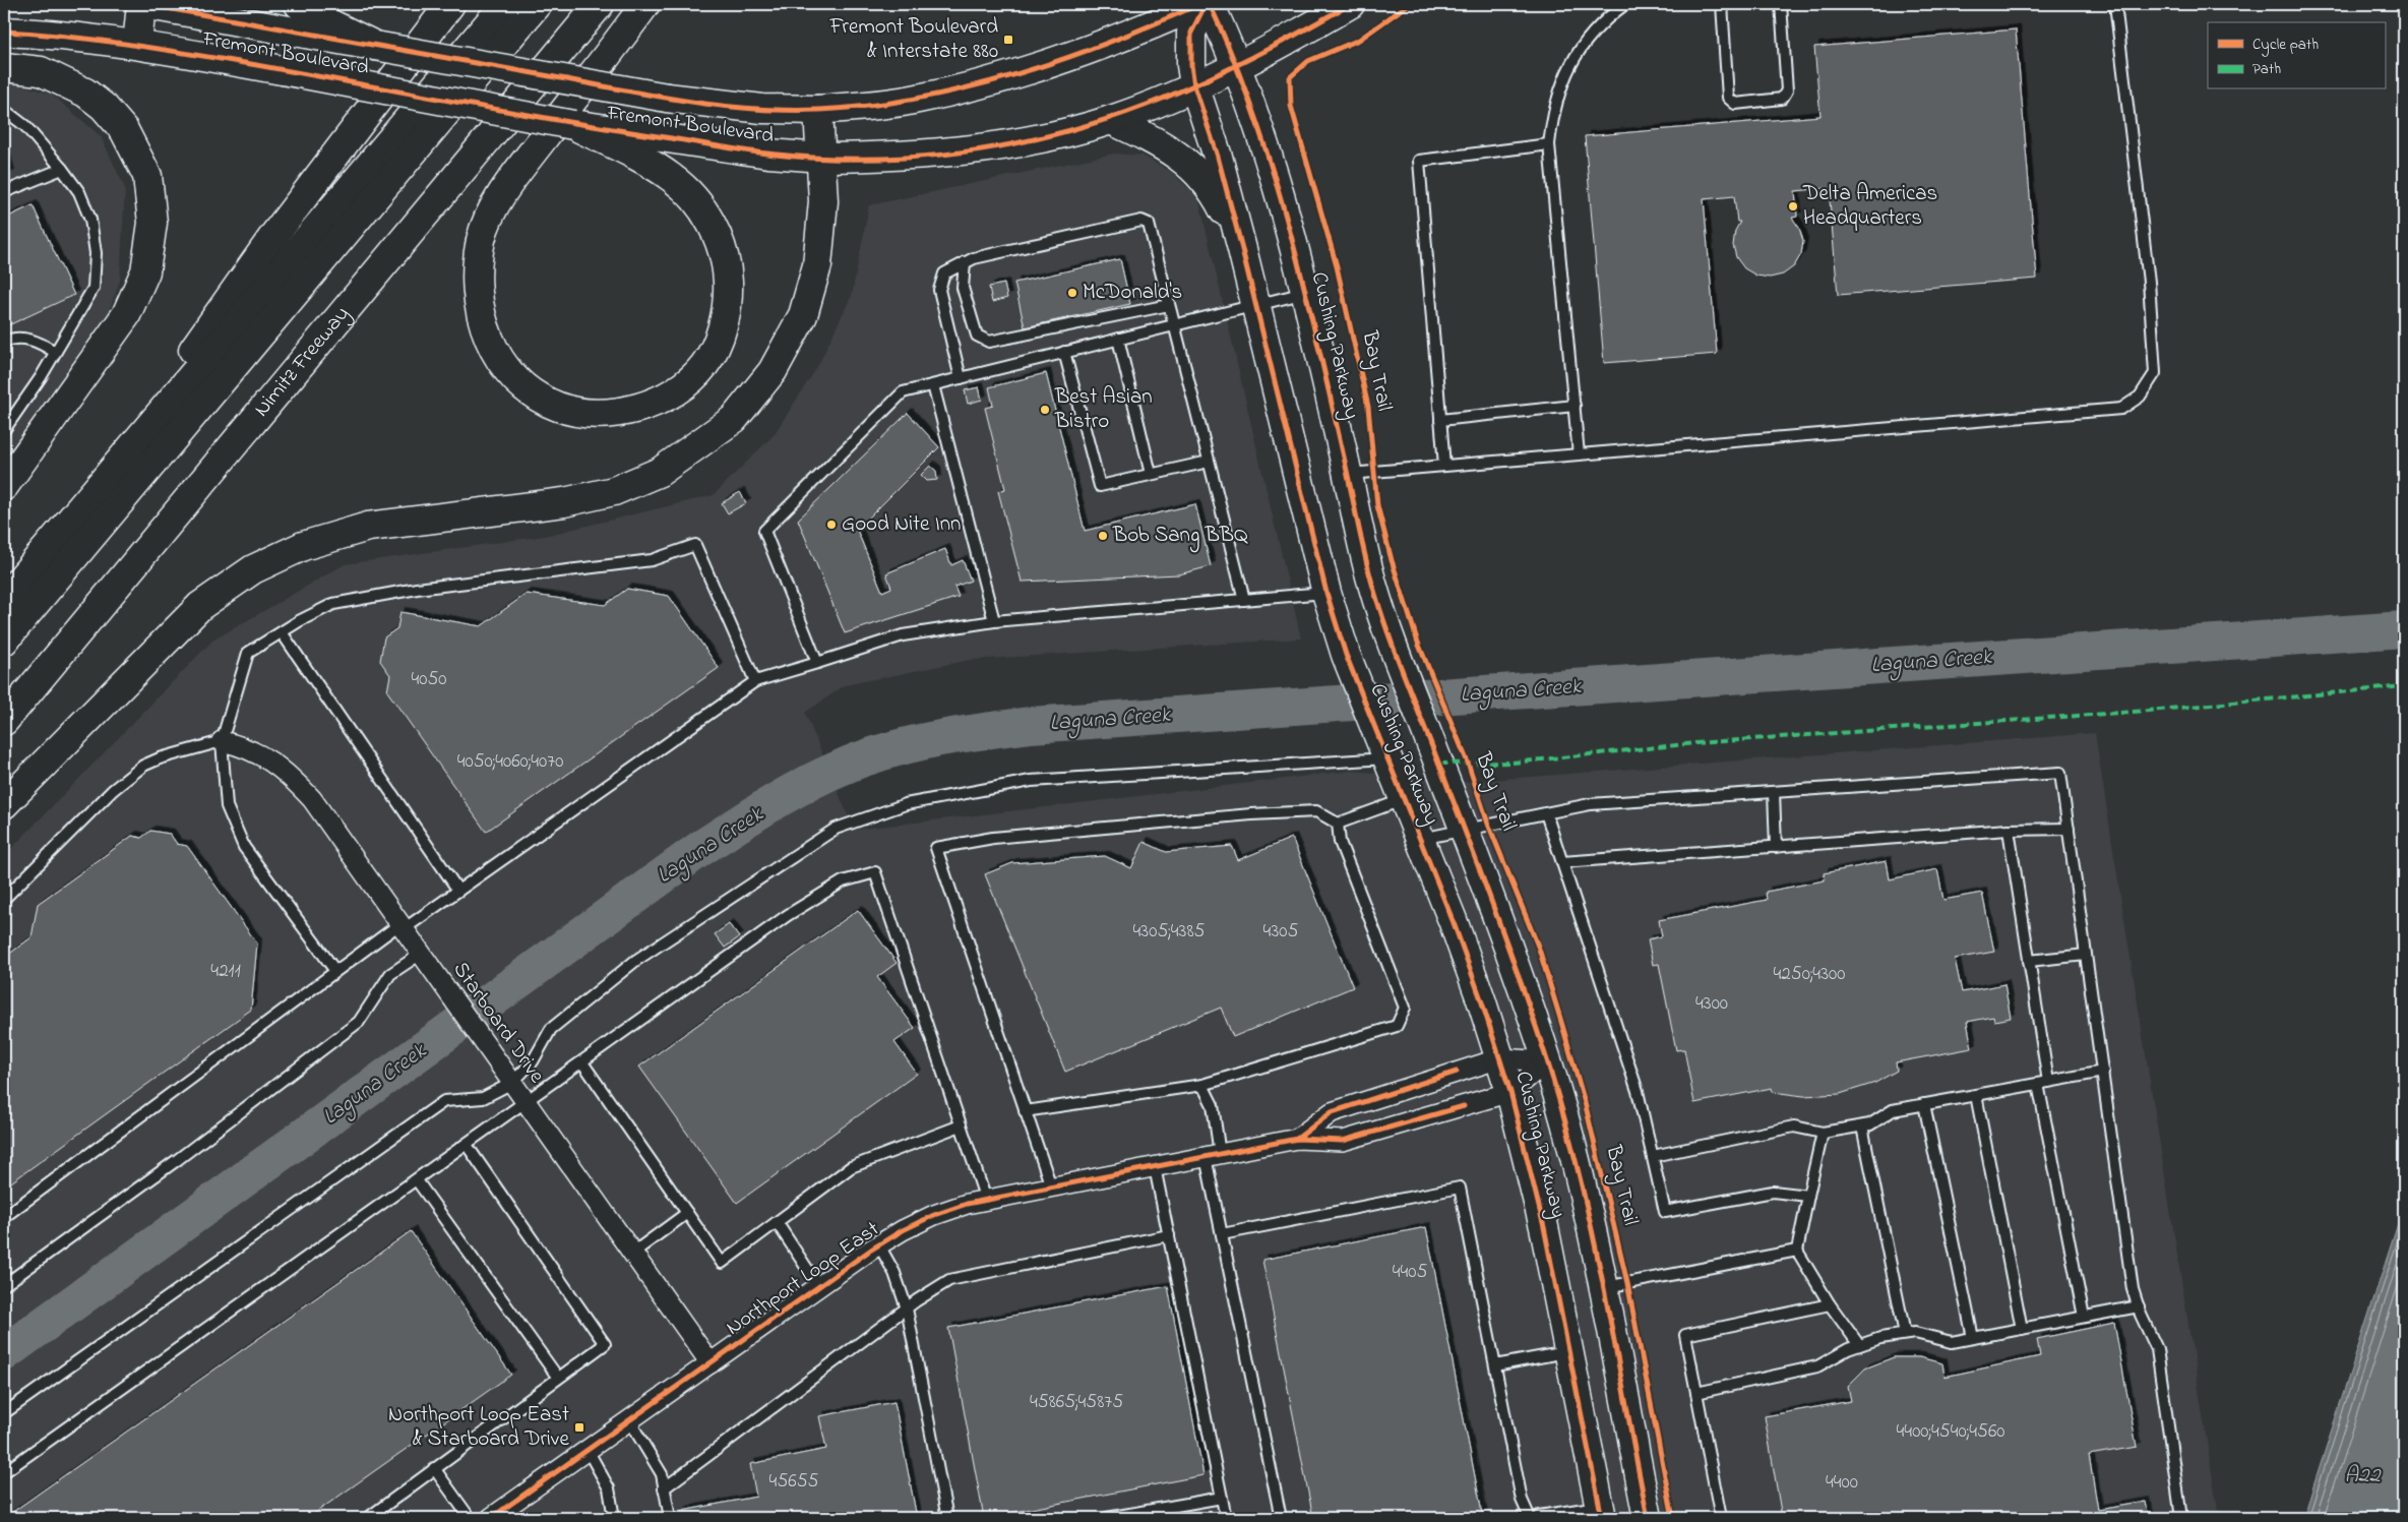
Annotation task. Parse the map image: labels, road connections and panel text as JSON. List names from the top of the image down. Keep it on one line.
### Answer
{"streets":{"main road":["Fremont Boulevard","Cushing Parkway","Nimitz Freeway"],"street":["Starboard Drive","Northport Loop East"],"cycle path":["Bay Trail"]},"crossings":[["Fremont Boulevard","Cushing Parkway"],["Cushing Parkway","Northport Loop East"],["Starboard Drive","Northport Loop East"]],"water":["Laguna Creek","A22"],"places":{"transit":["Fremont Boulevard & Interstate 880","Northport Loop East & Starboard Drive"],"other":["Delta Americas Headquarters","McDonald's","Best Asian Bistro","Good Nite Inn","Bob Sang BBQ"]},"house_numbers":["4050","4050;4060;4070","4305;4385","4305","4211","4250;4300","4300","4405","45865;45875","4400;4540;4560","45655","4400"],"legend":["Cycle path","Path"]}
